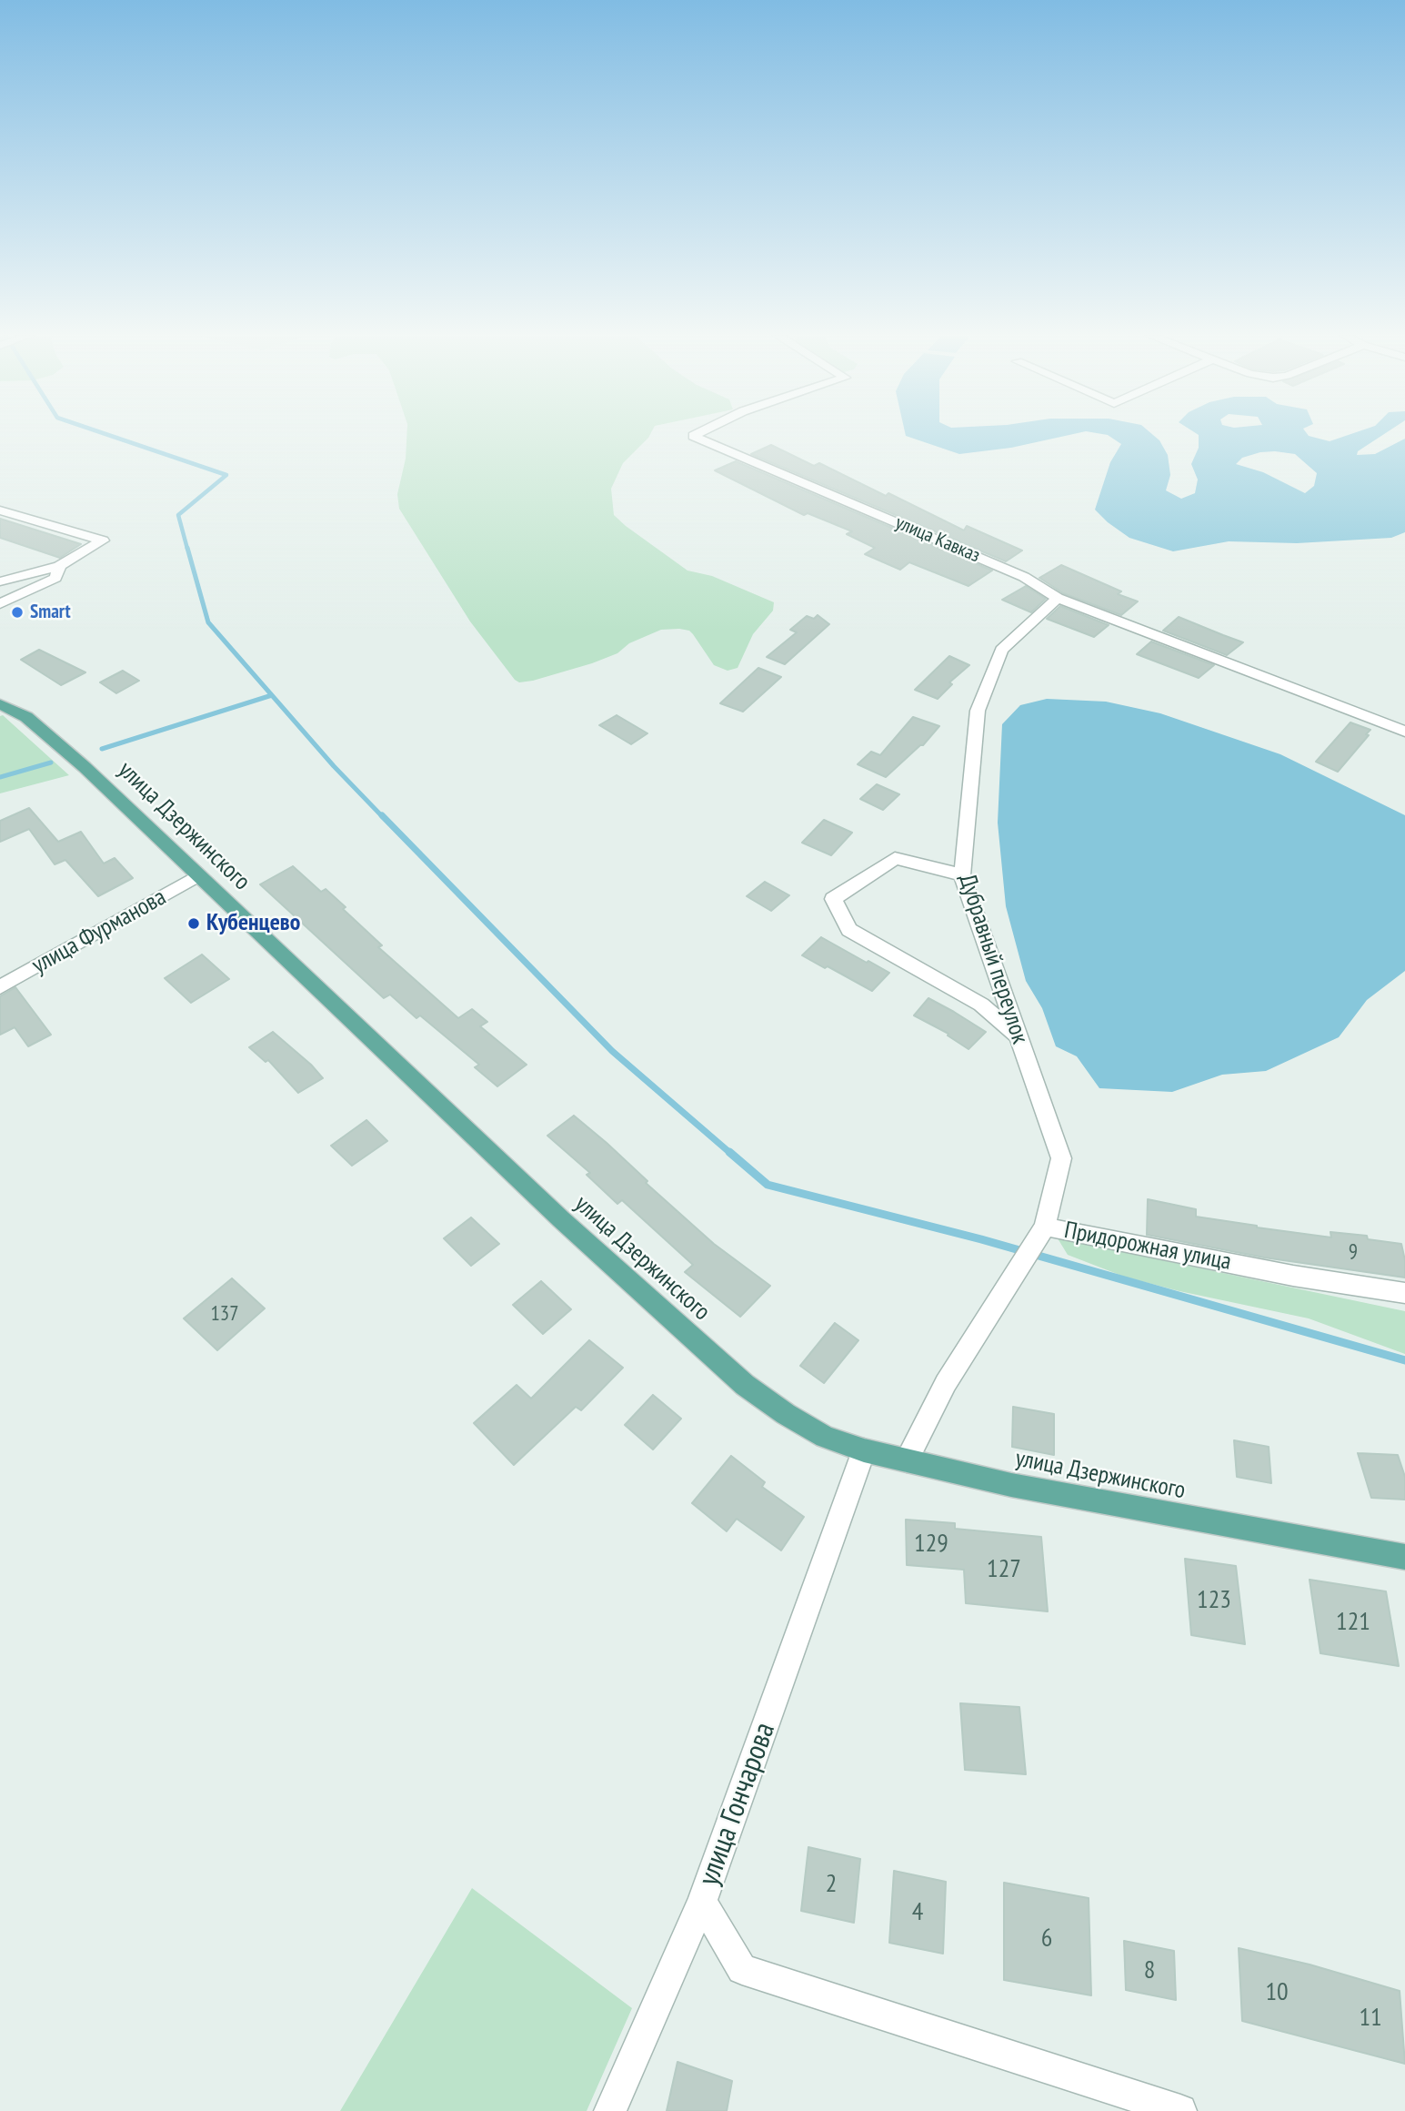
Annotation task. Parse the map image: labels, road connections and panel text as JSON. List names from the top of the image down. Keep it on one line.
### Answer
{"streets":{"main road":["улица Дзержинского"],"street":["улица Кавказ","улица Фурманова","Дубравный переулок","Придорожная улица","улица Гончарова"]},"crossings":[["улица Кавказ","Дубравный переулок"],["улица Дзержинского","улица Фурманова"],["улица Дзержинского","Придорожная улица"],["улица Дзержинского","улица Гончарова"],["Дубравный переулок","Придорожная улица"]],"places":["Smart","Кубенцево"],"house_numbers":["9","137","129","127","123","121","2","4","6","8","10","11"]}
